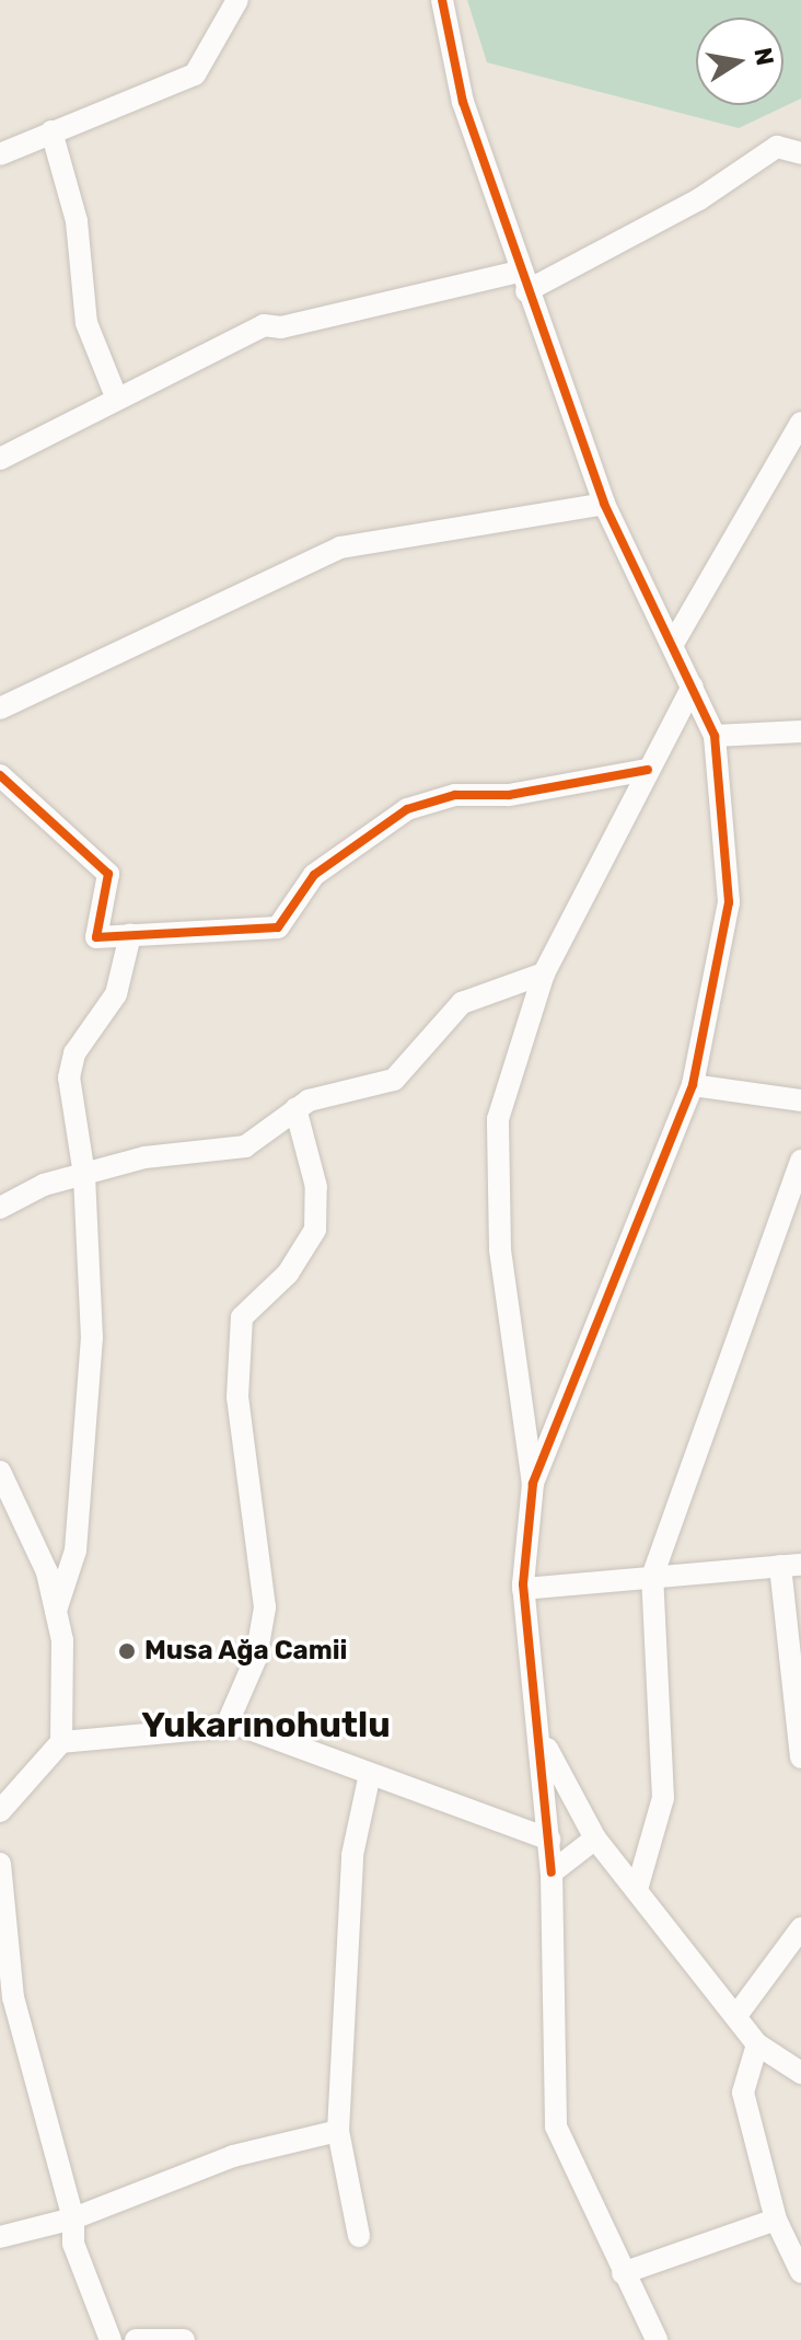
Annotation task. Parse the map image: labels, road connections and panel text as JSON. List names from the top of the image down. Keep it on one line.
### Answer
{"districts":["Yukarınohutlu"],"places":["Musa Ağa Camii"],"north":"right"}
